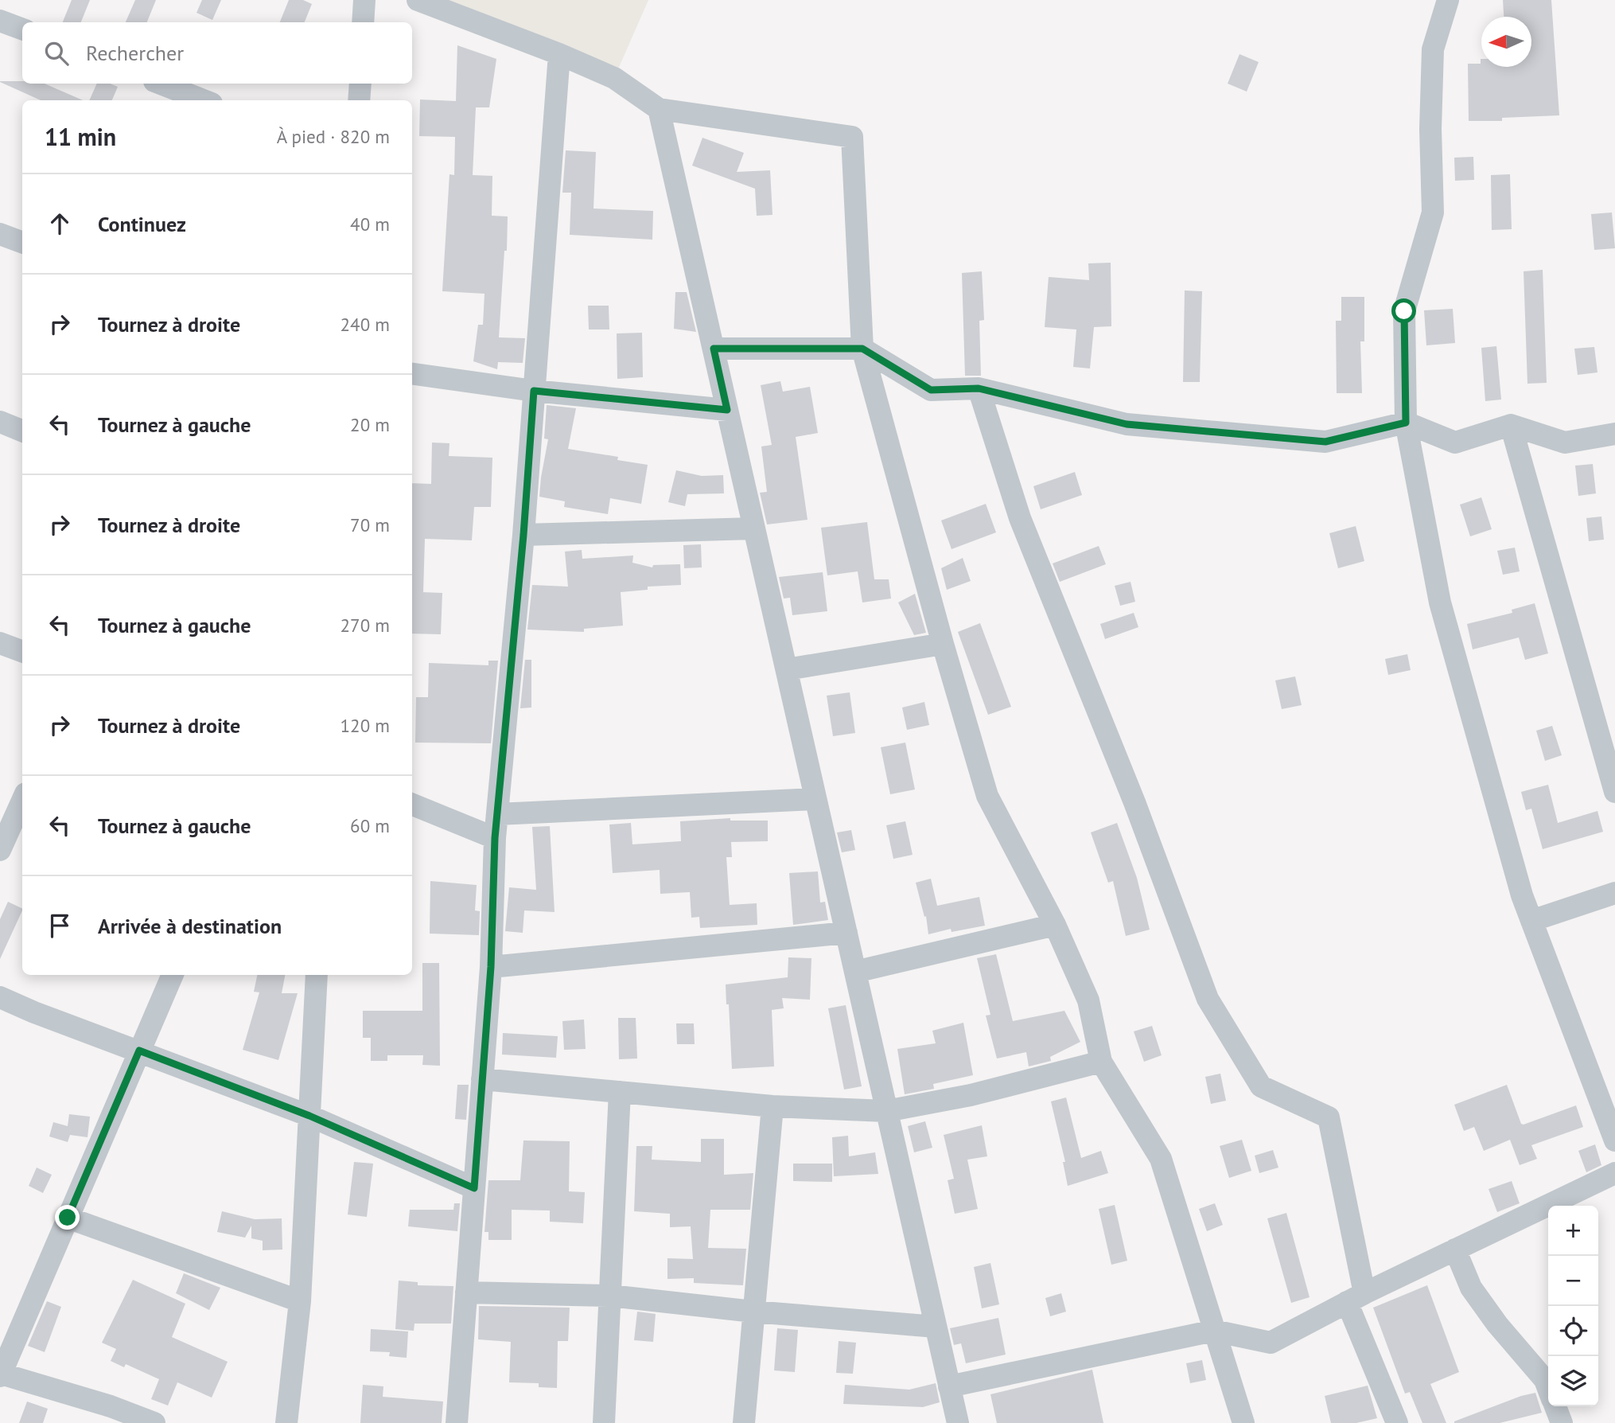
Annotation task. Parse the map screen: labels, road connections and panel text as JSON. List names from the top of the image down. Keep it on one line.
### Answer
{"north":"left","page":{"search":"Rechercher","heading":["11 min","À pied · 820 m"],"list":[["Continuez","40 m"],["Tournez à droite","240 m"],["Tournez à gauche","20 m"],["Tournez à droite","70 m"],["Tournez à gauche","270 m"],["Tournez à droite","120 m"],["Tournez à gauche","60 m"],"Arrivée à destination"],"map_buttons":["+","−"]}}
